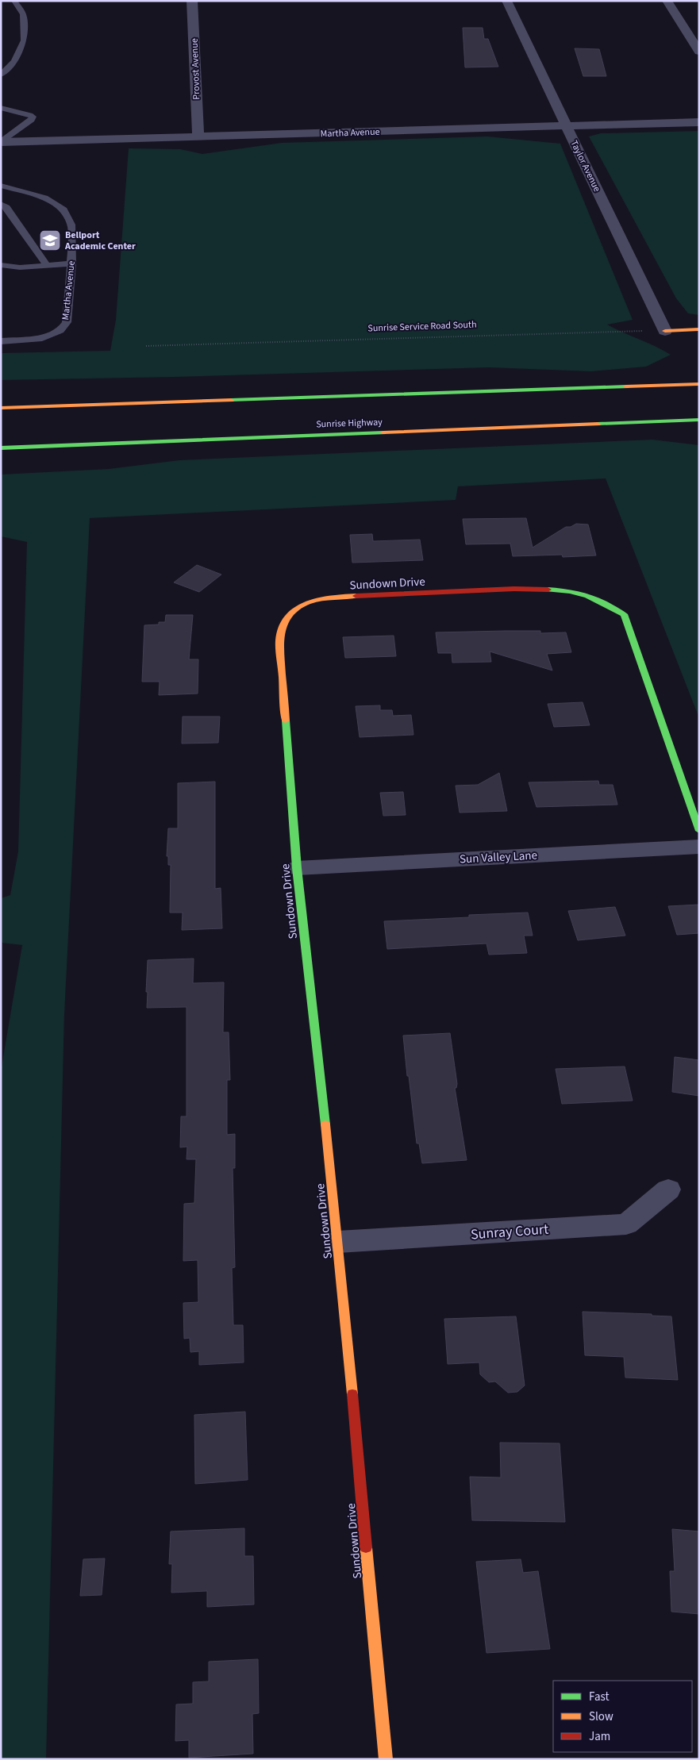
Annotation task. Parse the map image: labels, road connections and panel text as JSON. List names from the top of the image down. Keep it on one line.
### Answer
{"streets":{"main road":["Sunrise Highway","Sundown Drive"],"street":["Provost Avenue","Martha Avenue","Taylor Avenue","Sun Valley Lane","Sunray Court"],"path":["Sunrise Service Road South"]},"crossings":[["Provost Avenue","Martha Avenue"],["Martha Avenue","Taylor Avenue"],["Taylor Avenue","Sunrise Service Road South"],["Sundown Drive","Sun Valley Lane"],["Sundown Drive","Sunray Court"]],"places":{"school or university":["Bellport Academic Center"]},"legend":["Fast","Slow","Jam"]}
